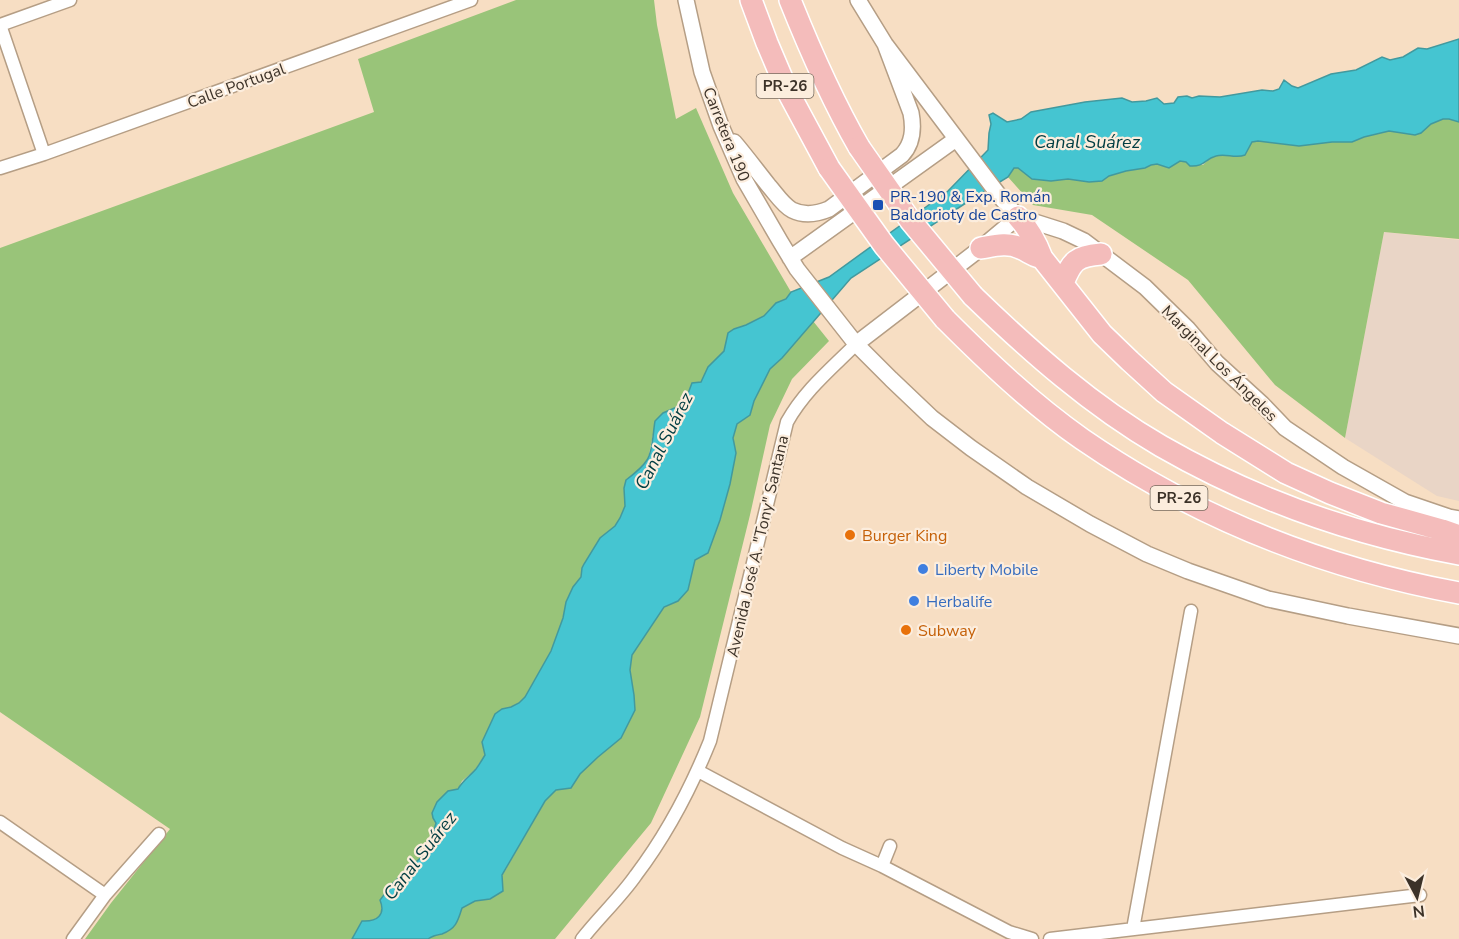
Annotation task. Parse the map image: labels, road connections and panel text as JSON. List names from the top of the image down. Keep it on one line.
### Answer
{"streets":{"highway":["PR-26"],"street":["Calle Portugal","Carretera 190","Marginal Los Ángeles","Avenida José A. \"Tony\" Santana"]},"crossings":[["Carretera 190","Avenida José A. \"Tony\" Santana"],["Marginal Los Ángeles","Avenida José A. \"Tony\" Santana"]],"water":["Canal Suárez"],"places":{"transit":["PR-190 & Exp. Román Baldorioty de Castro"],"other":["Burger King","Liberty Mobile","Herbalife","Subway"]},"north":"bottom"}
